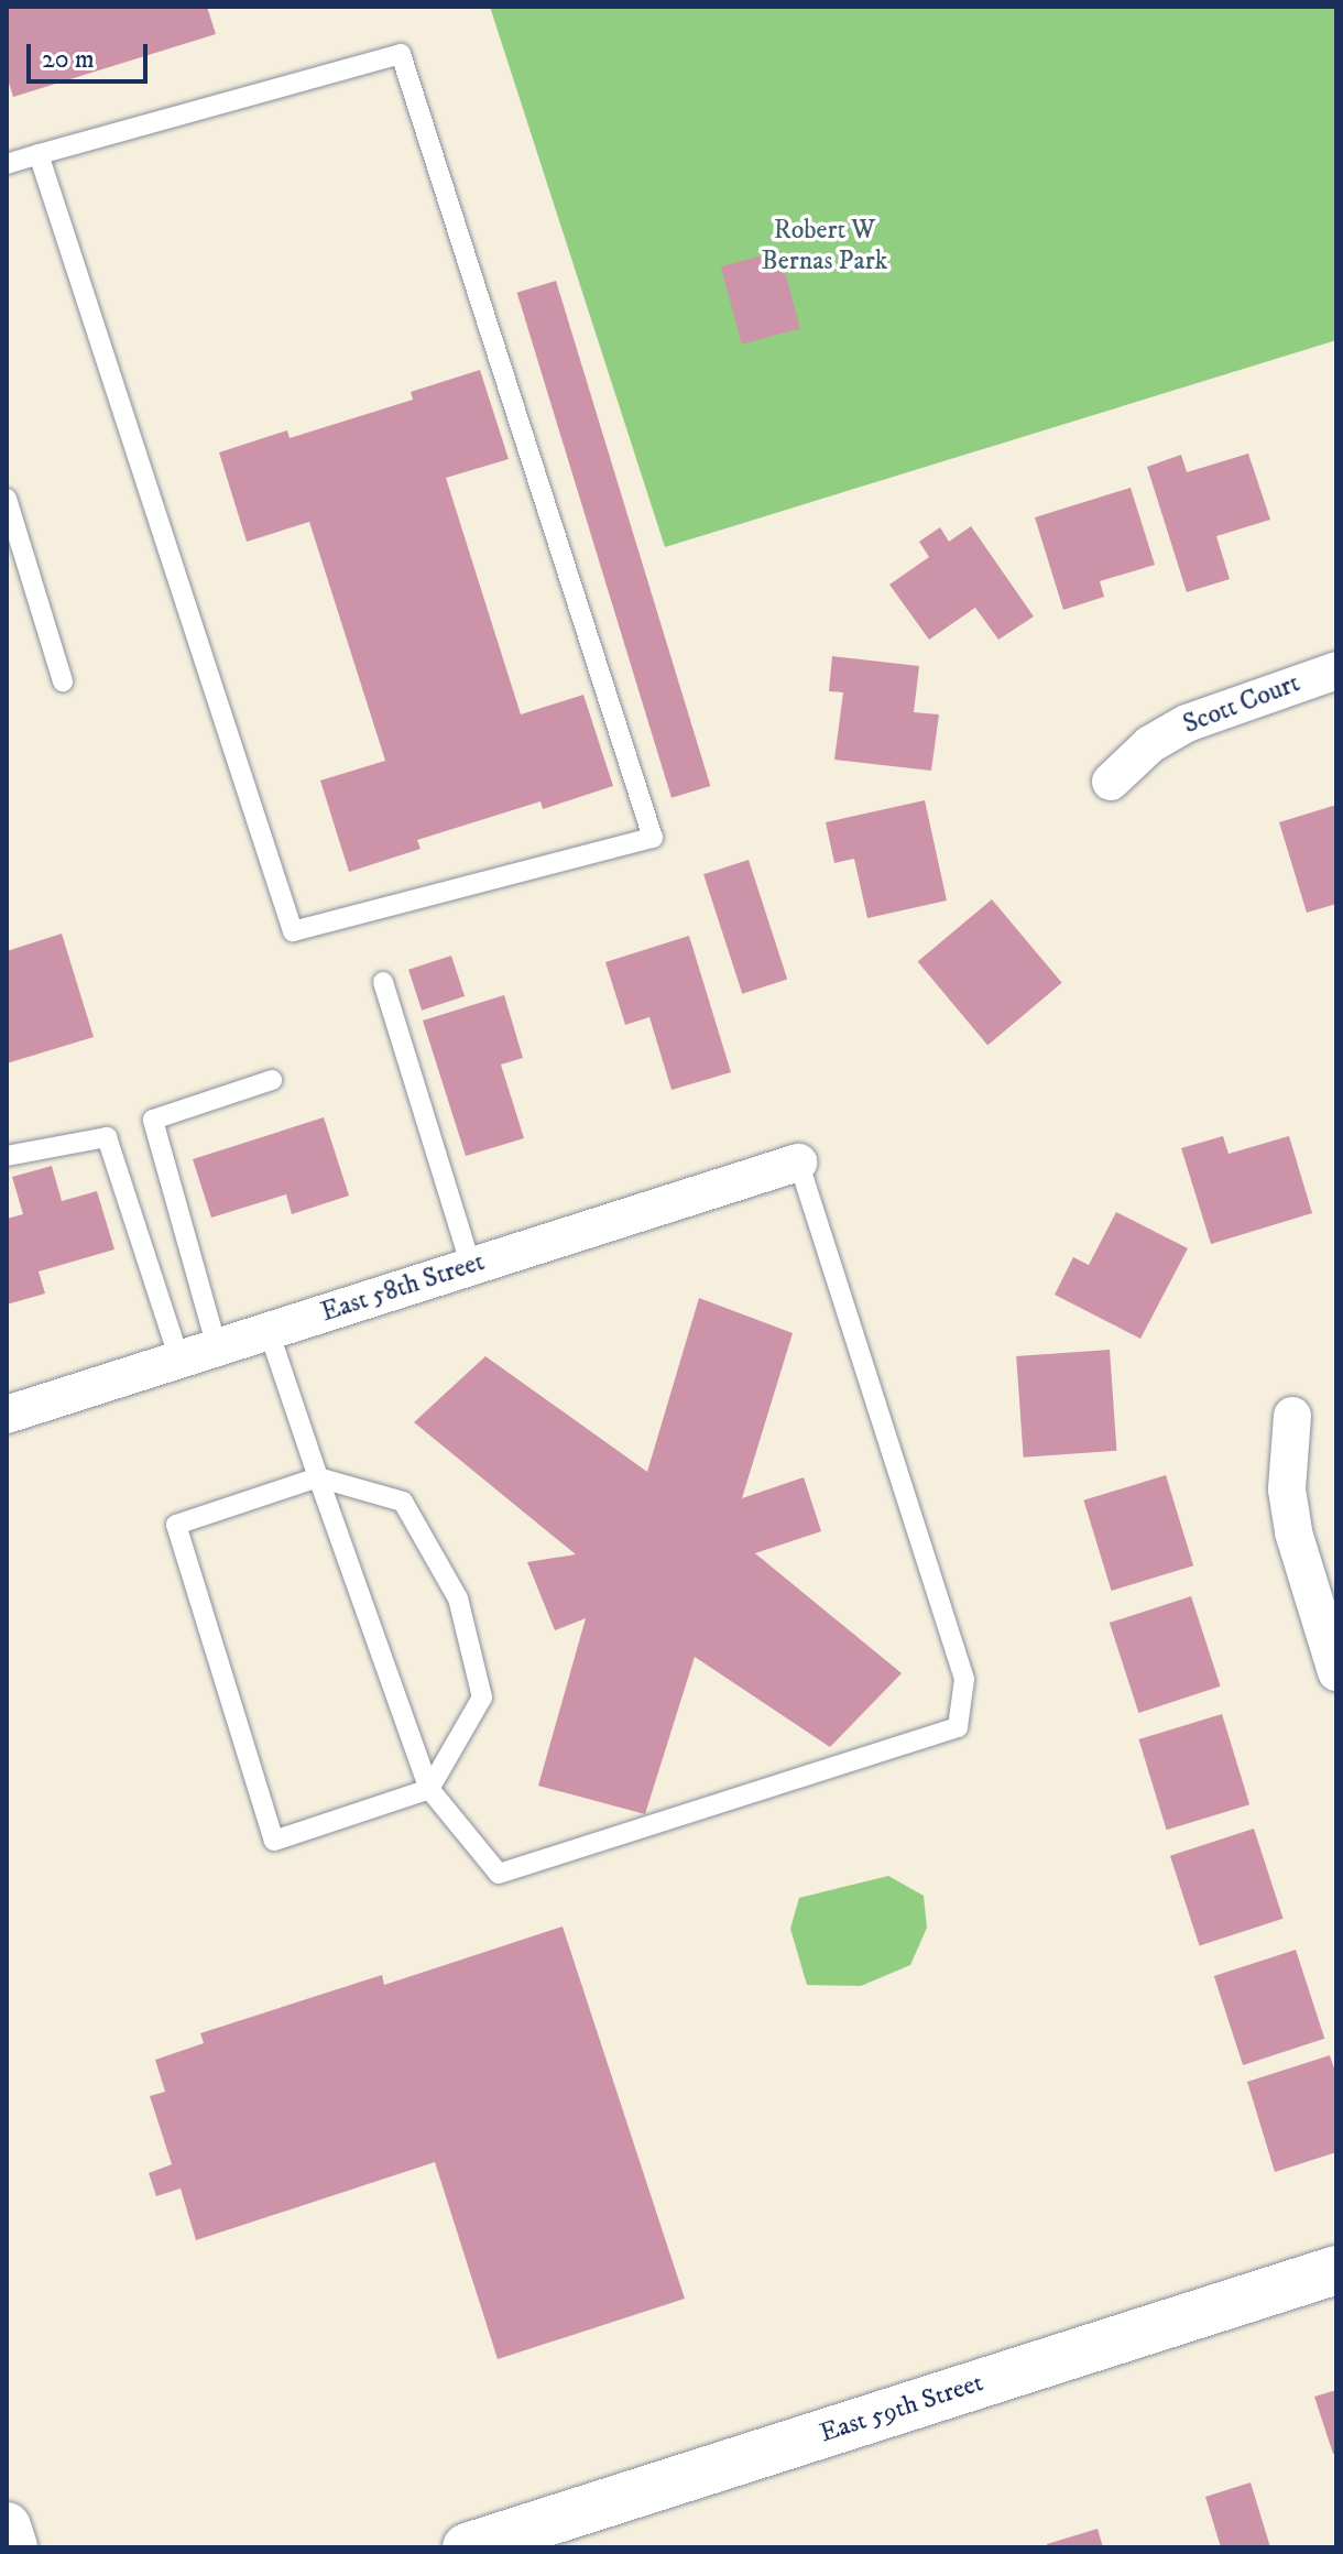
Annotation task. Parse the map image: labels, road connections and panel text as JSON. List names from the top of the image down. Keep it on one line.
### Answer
{"streets":{"street":["Scott Court","East 58th Street","East 59th Street"]},"parks":["Robert W Bernas Park"],"scale_bar":"20 m"}
